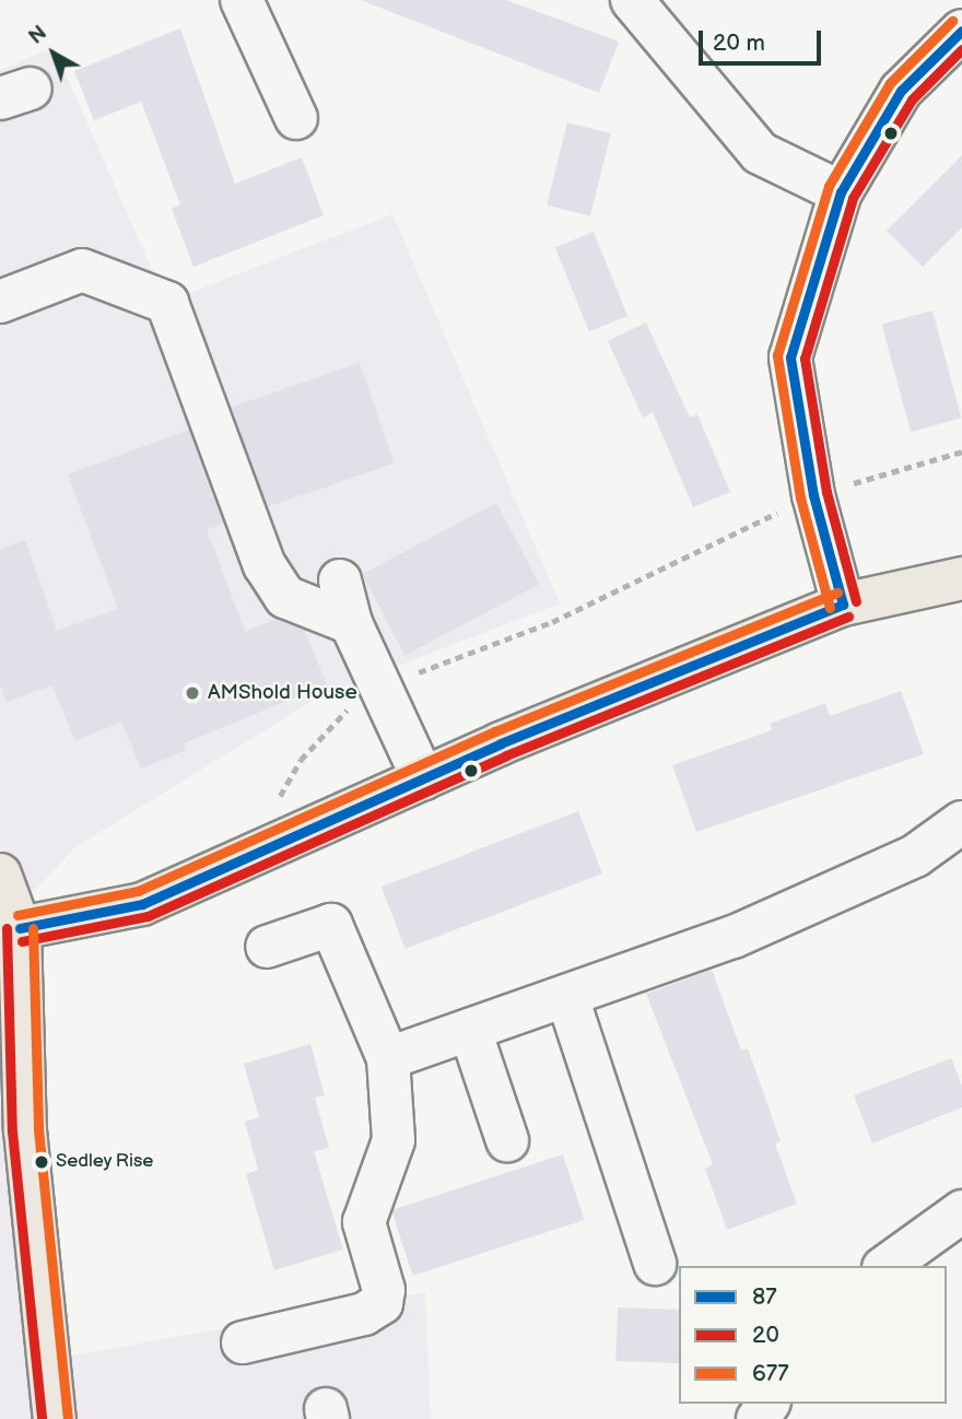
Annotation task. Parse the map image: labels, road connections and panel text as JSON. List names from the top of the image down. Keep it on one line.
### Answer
{"places":["AMShold House","Sedley Rise"],"lines":["transit line 677","transit line 87","transit line 20"],"legend":["87","20","677"],"scale_bar":"20 m","north":"top left"}
